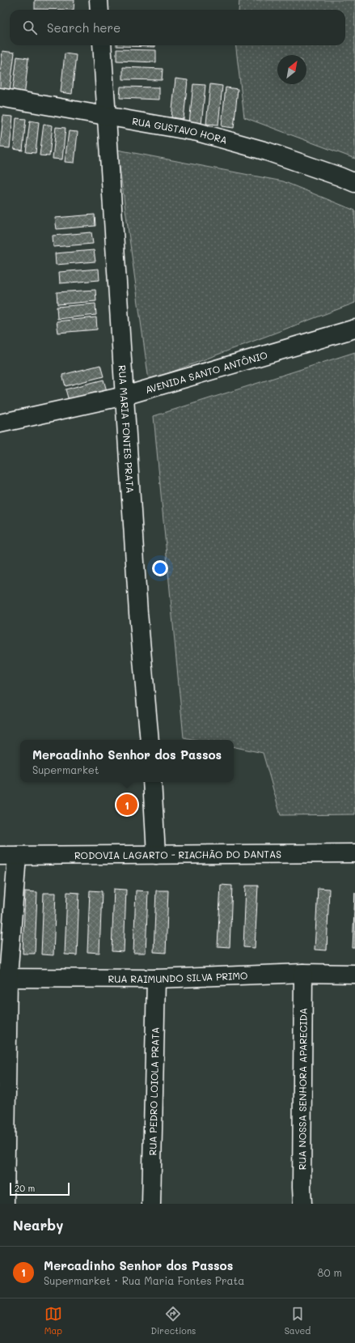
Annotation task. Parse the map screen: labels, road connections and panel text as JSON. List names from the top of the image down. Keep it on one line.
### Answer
{"streets":{"street":["RUA GUSTAVO HORA","AVENIDA SANTO ANTÔNIO","RUA MARIA FONTES PRATA","RODOVIA LAGARTO - RIACHÃO DO DANTAS","RUA RAIMUNDO SILVA PRIMO","RUA NOSSA SENHORA APARECIDA","RUA PEDRO LOIOLA PRATA"]},"crossings":[["RUA GUSTAVO HORA","RUA MARIA FONTES PRATA"],["AVENIDA SANTO ANTÔNIO","RUA MARIA FONTES PRATA"],["RUA RAIMUNDO SILVA PRIMO","RUA NOSSA SENHORA APARECIDA"],["RUA RAIMUNDO SILVA PRIMO","RUA PEDRO LOIOLA PRATA"]],"scale_bar":"20 m","north":"top right","page":{"search":"Search here","popup":["Mercadinho Senhor dos Passos","Supermarket"],"pins":"1","scale":"20 m","heading":"Nearby","list":[{"mark":"1","name":"Mercadinho Senhor dos Passos","note":"Supermarket · Rua Maria Fontes Prata","value":"80 m"}],"nav":["Map","Directions","Saved"]}}
